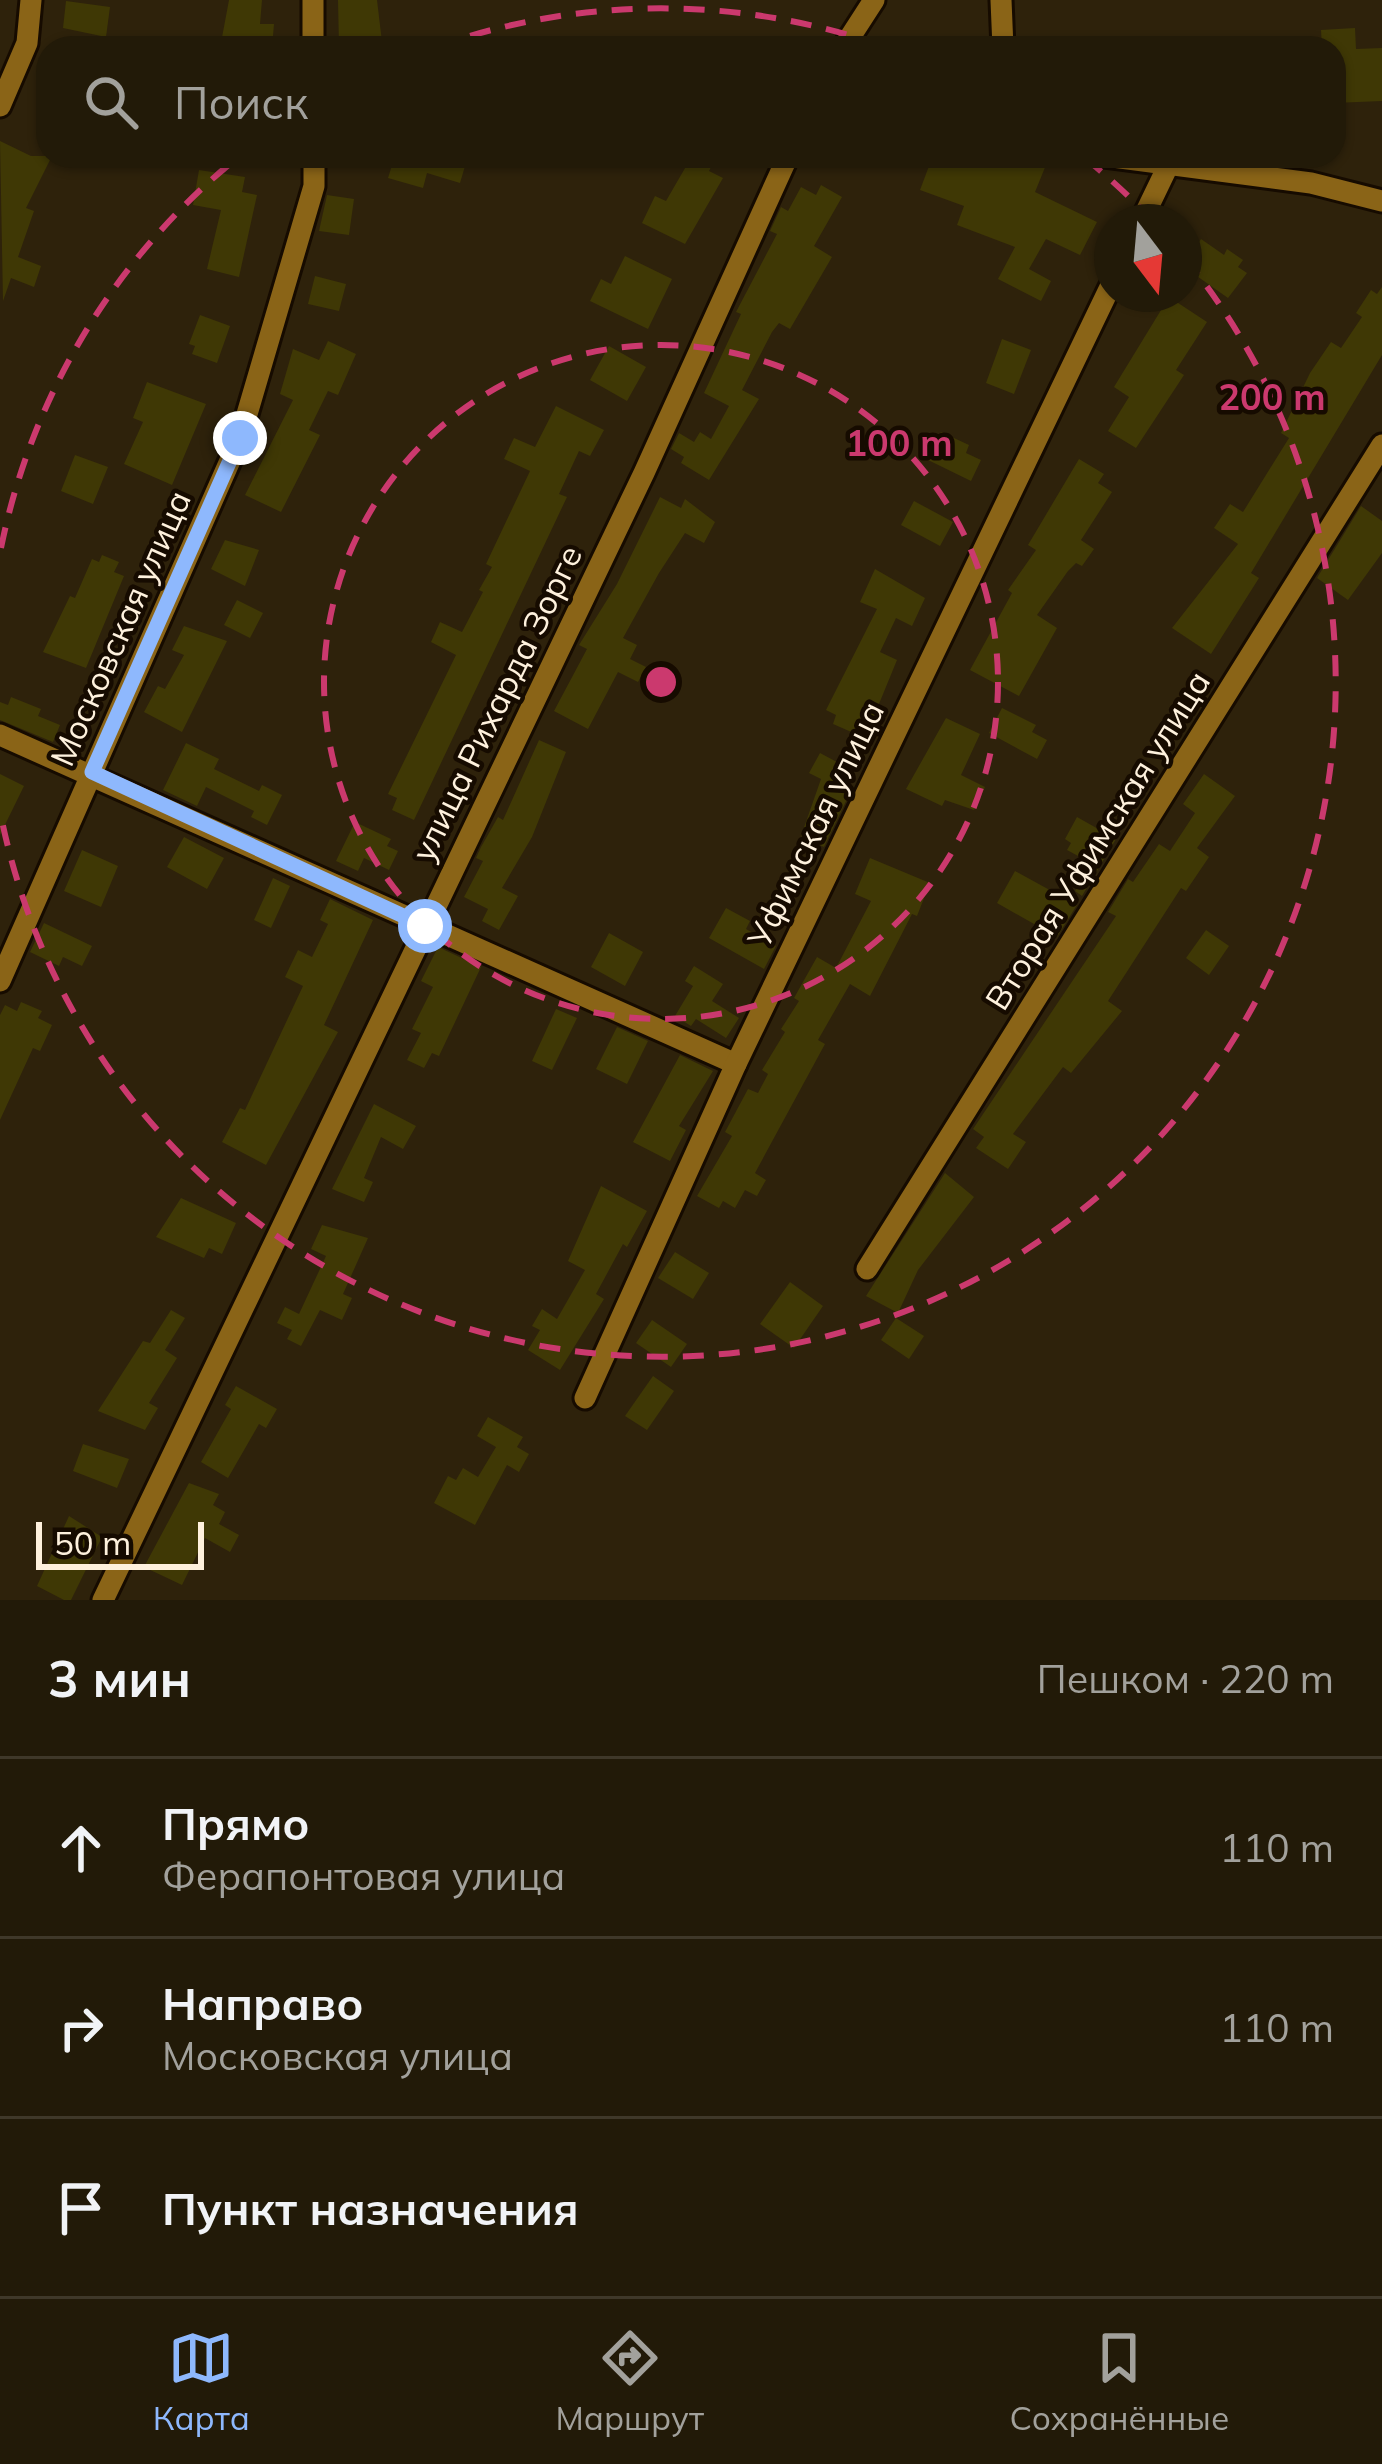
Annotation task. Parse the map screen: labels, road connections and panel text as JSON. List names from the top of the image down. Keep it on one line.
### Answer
{"streets":{"street":["Московская улица","улица Рихарда Зорге","Уфимская улица","Вторая Уфимская улица"]},"scale_bar":"50 m","north":"bottom","page":{"search":"Поиск","scale":"50 m","heading":["3 мин","Пешком · 220 m"],"list":[["Прямо","Ферапонтовая улица","110 m"],["Направо","Московская улица","110 m"],"Пункт назначения"],"nav":["Карта","Маршрут","Сохранённые"]},"rings":["200 m","100 m"]}
